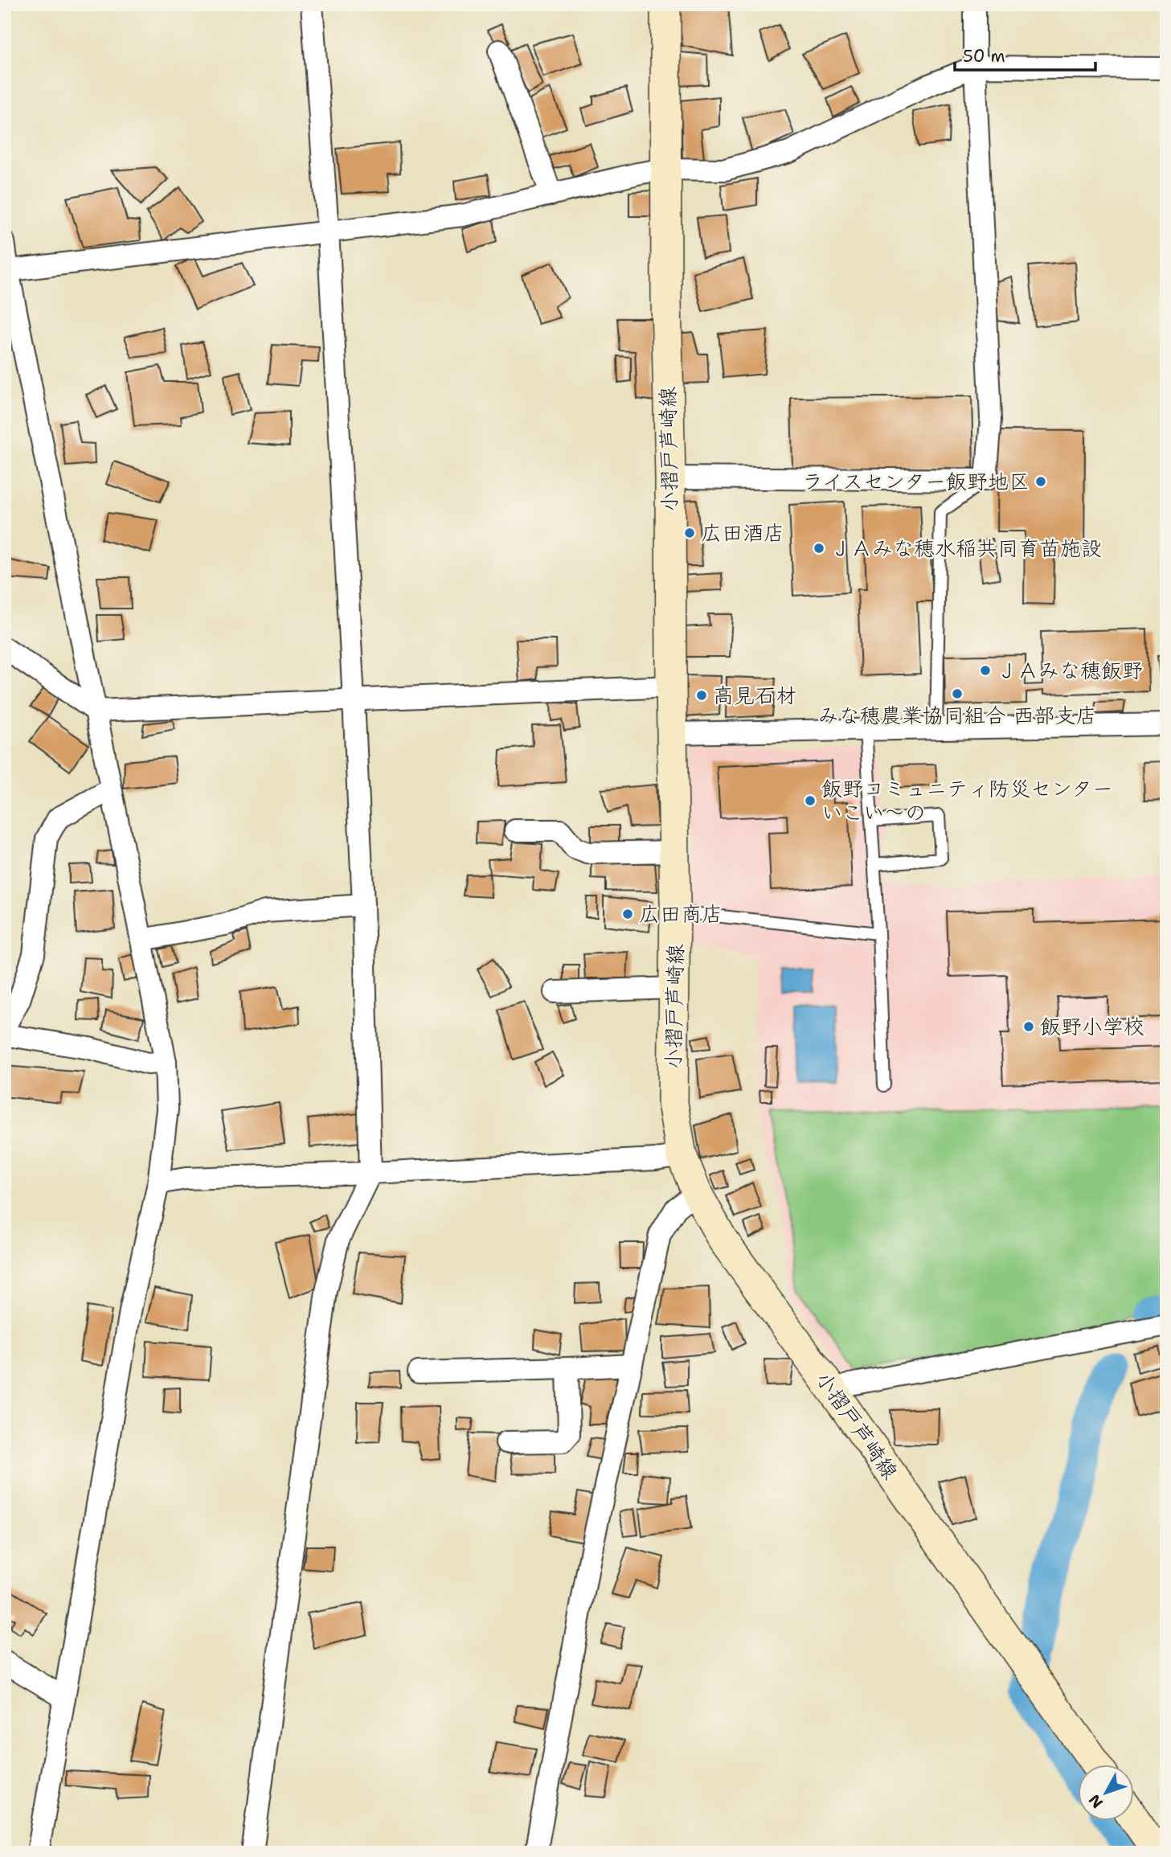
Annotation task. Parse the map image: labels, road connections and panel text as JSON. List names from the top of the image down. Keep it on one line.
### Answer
{"streets":{"main road":["小摺戸芦崎線"]},"places":["ライスセンター飯野地区","広田酒店","ＪＡみな穂水稲共同育苗施設","ＪＡみな穂飯野","みな穂農業協同組合 西部支店","高見石材","飯野コミュニティ防災センター いこい～の","広田商店","飯野小学校"],"scale_bar":"50 m","north":"bottom left"}
